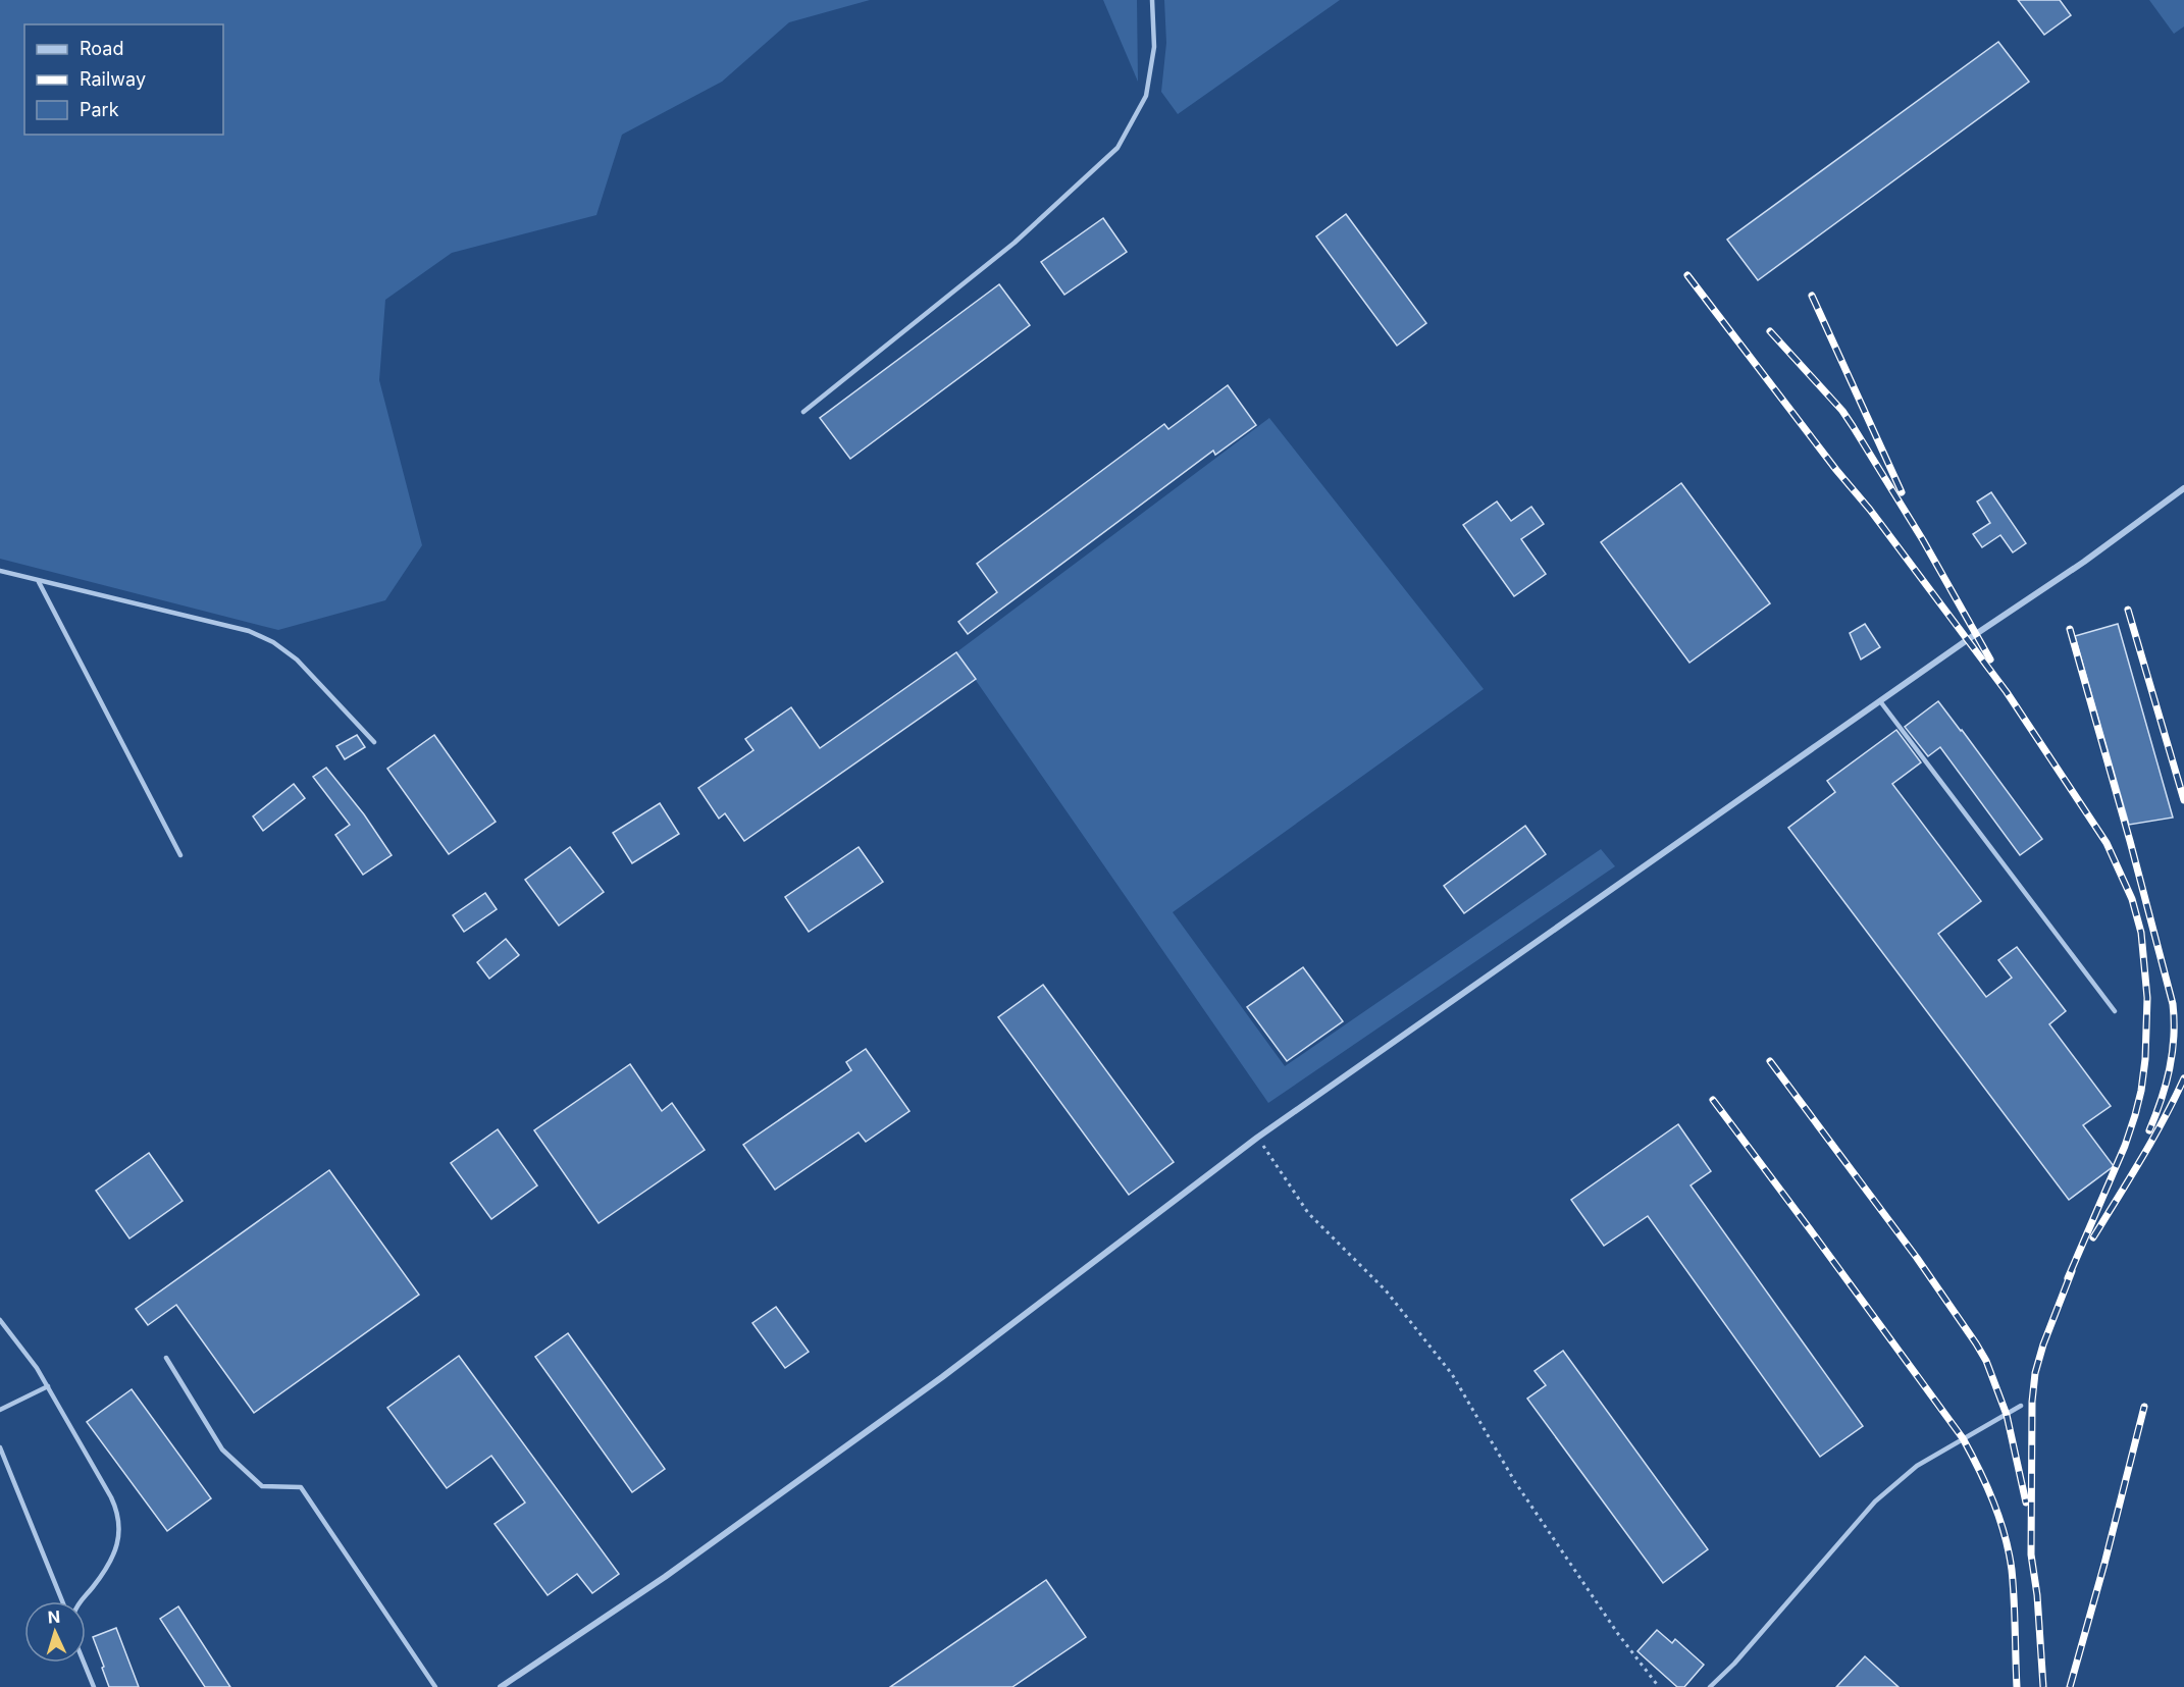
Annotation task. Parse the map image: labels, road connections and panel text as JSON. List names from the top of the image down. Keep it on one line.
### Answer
{"legend":["Road","Railway","Park"],"north":"top"}
